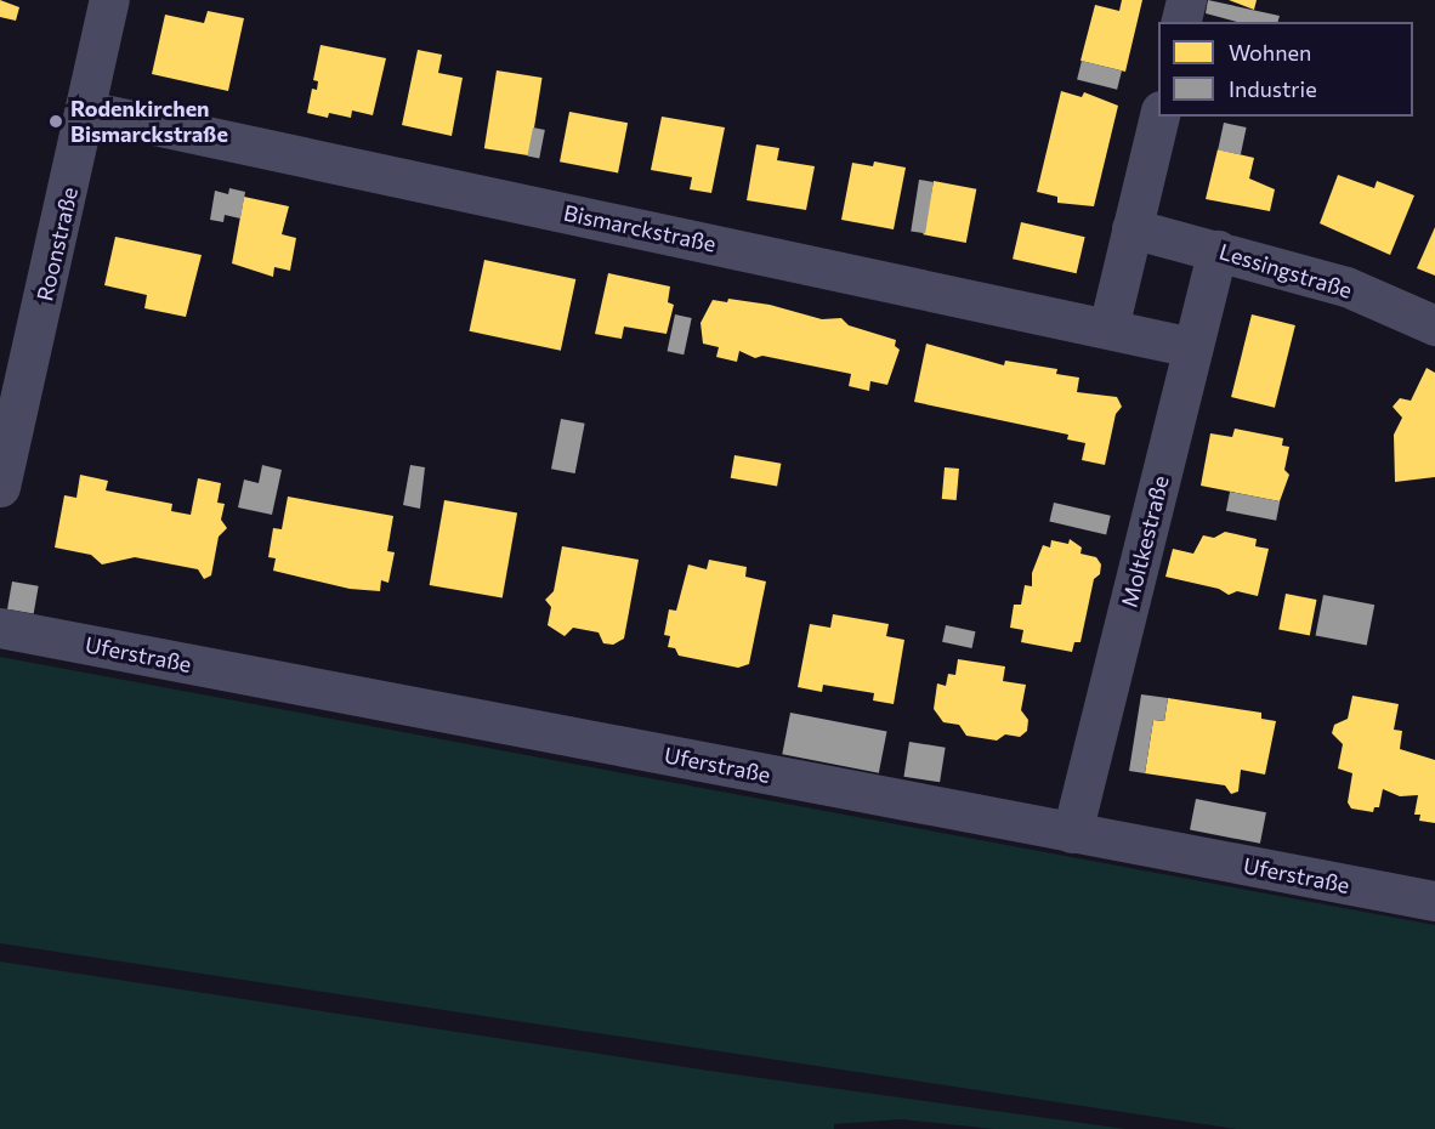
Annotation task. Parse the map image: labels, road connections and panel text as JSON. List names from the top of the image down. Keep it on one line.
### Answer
{"streets":{"street":["Bismarckstraße","Roonstraße","Lessingstraße","Moltkestraße","Uferstraße"]},"crossings":[["Bismarckstraße","Roonstraße"],["Bismarckstraße","Moltkestraße"],["Lessingstraße","Moltkestraße"],["Moltkestraße","Uferstraße"]],"places":["Rodenkirchen Bismarckstraße"],"legend":["Wohnen","Industrie"]}
